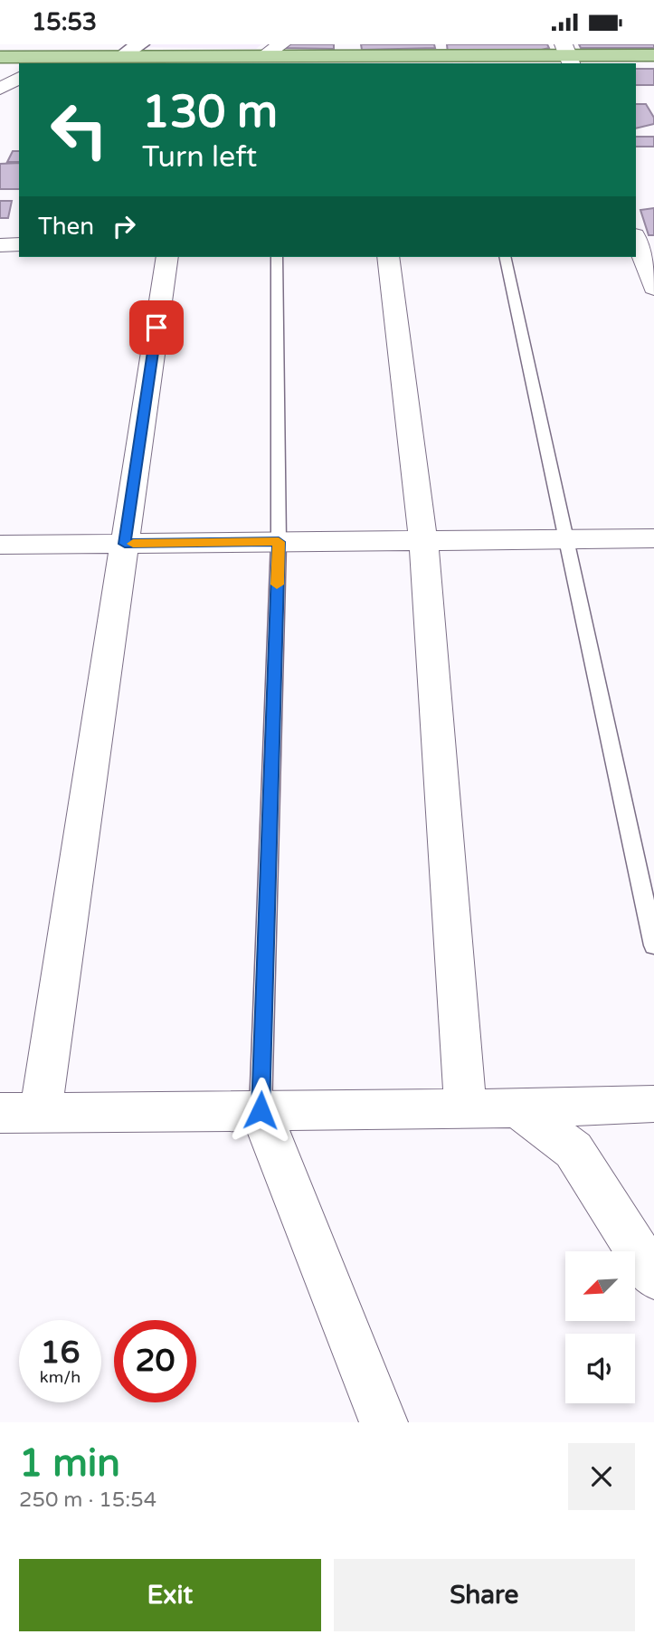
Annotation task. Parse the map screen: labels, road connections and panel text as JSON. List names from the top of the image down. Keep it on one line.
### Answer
{"north":"bottom left","page":{"status":"15:53","turn":["130 m","Turn left"],"then":"Then","speed":"16 km/h","limit":"20","heading":["1 min","250 m · 15:54"],"buttons":["Exit","Share"]}}
